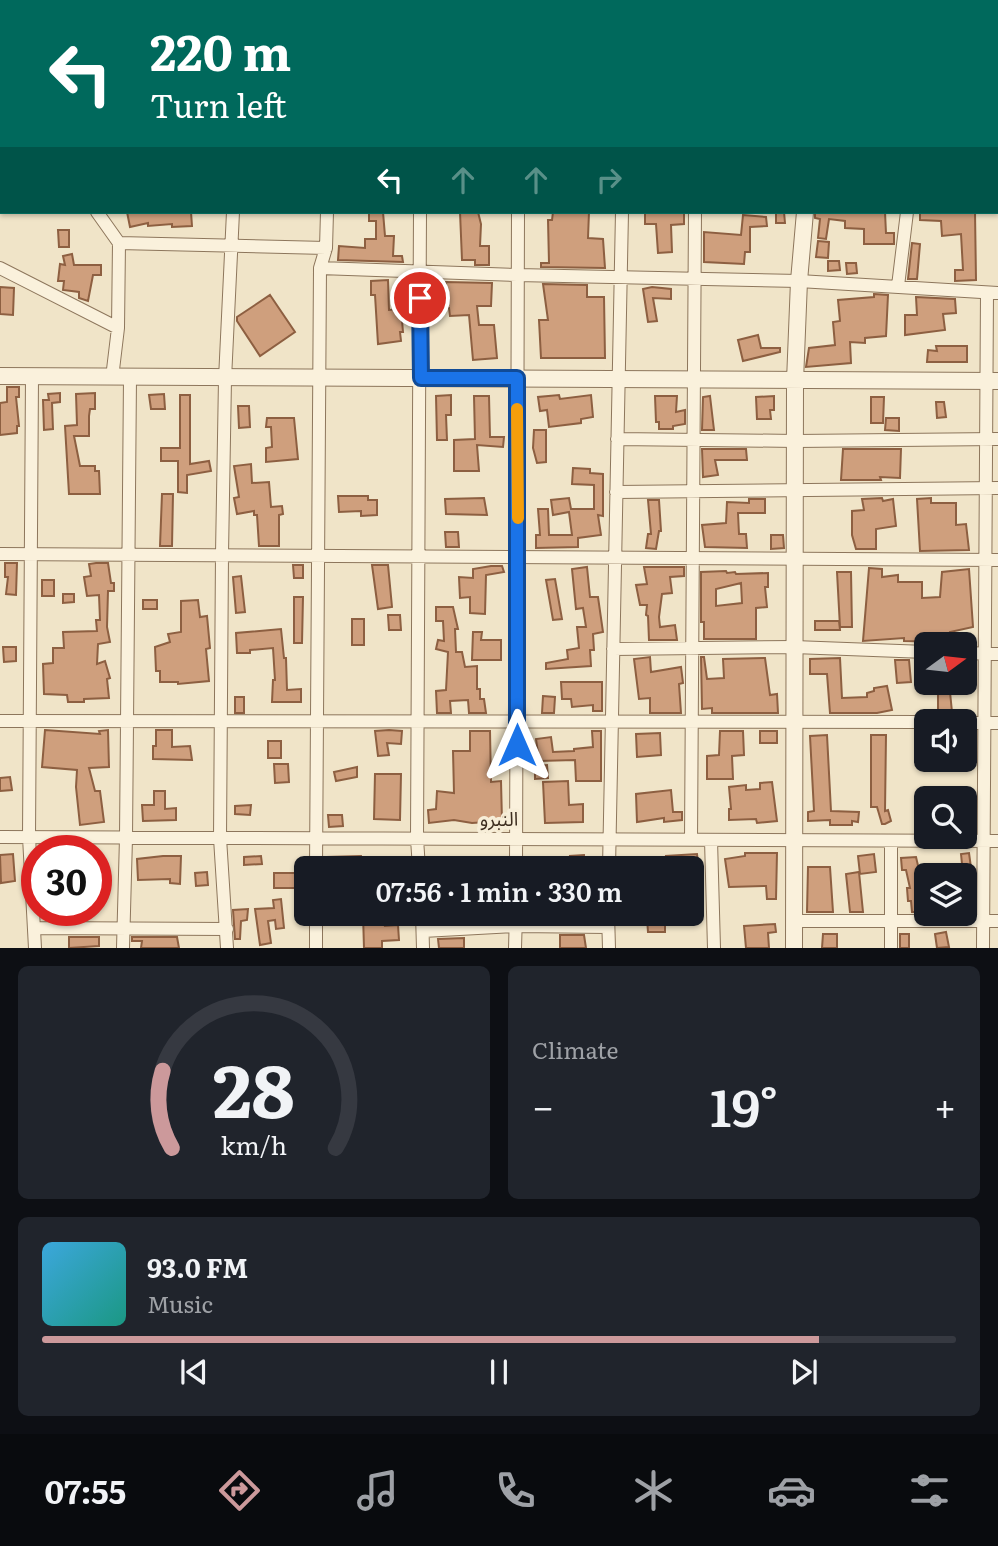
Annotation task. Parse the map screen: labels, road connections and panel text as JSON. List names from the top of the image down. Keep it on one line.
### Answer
{"streets":{"street":["النبرو"]},"north":"right","page":{"turn":["220 m","Turn left"],"limit":"30","trip":"07:56 · 1 min · 330 m","tile":"Climate","heat":["−","19°","+"],"song":["93.0 FM","Music"],"tabs":"07:55","gauge":["28","km/h"]}}
